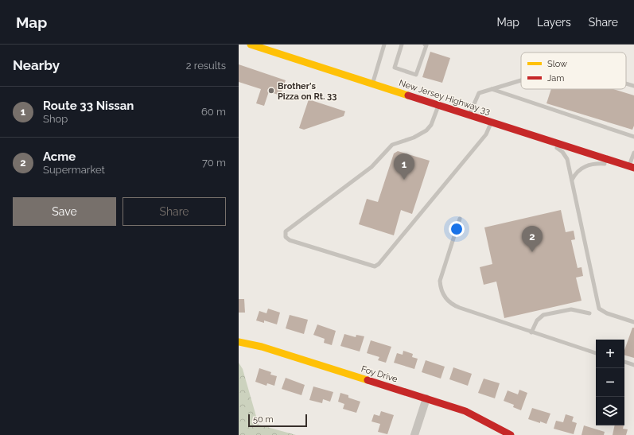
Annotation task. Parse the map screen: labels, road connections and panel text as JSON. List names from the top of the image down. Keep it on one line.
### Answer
{"streets":{"main road":["New Jersey Highway 33","Foy Drive"]},"places":["Brother's Pizza on Rt. 33"],"legend":["Slow","Jam"],"scale_bar":"50 m","page":{"header":"Map","nav":["Map","Layers","Share"],"heading":["Nearby","2 results"],"list":[{"mark":"1","name":"Route 33 Nissan","note":"Shop","value":"60 m"},{"mark":"2","name":"Acme","note":"Supermarket","value":"70 m"}],"pins":["1","2"],"buttons":["Save","Share"],"map_buttons":["+","−"],"scale":"50 m"}}
